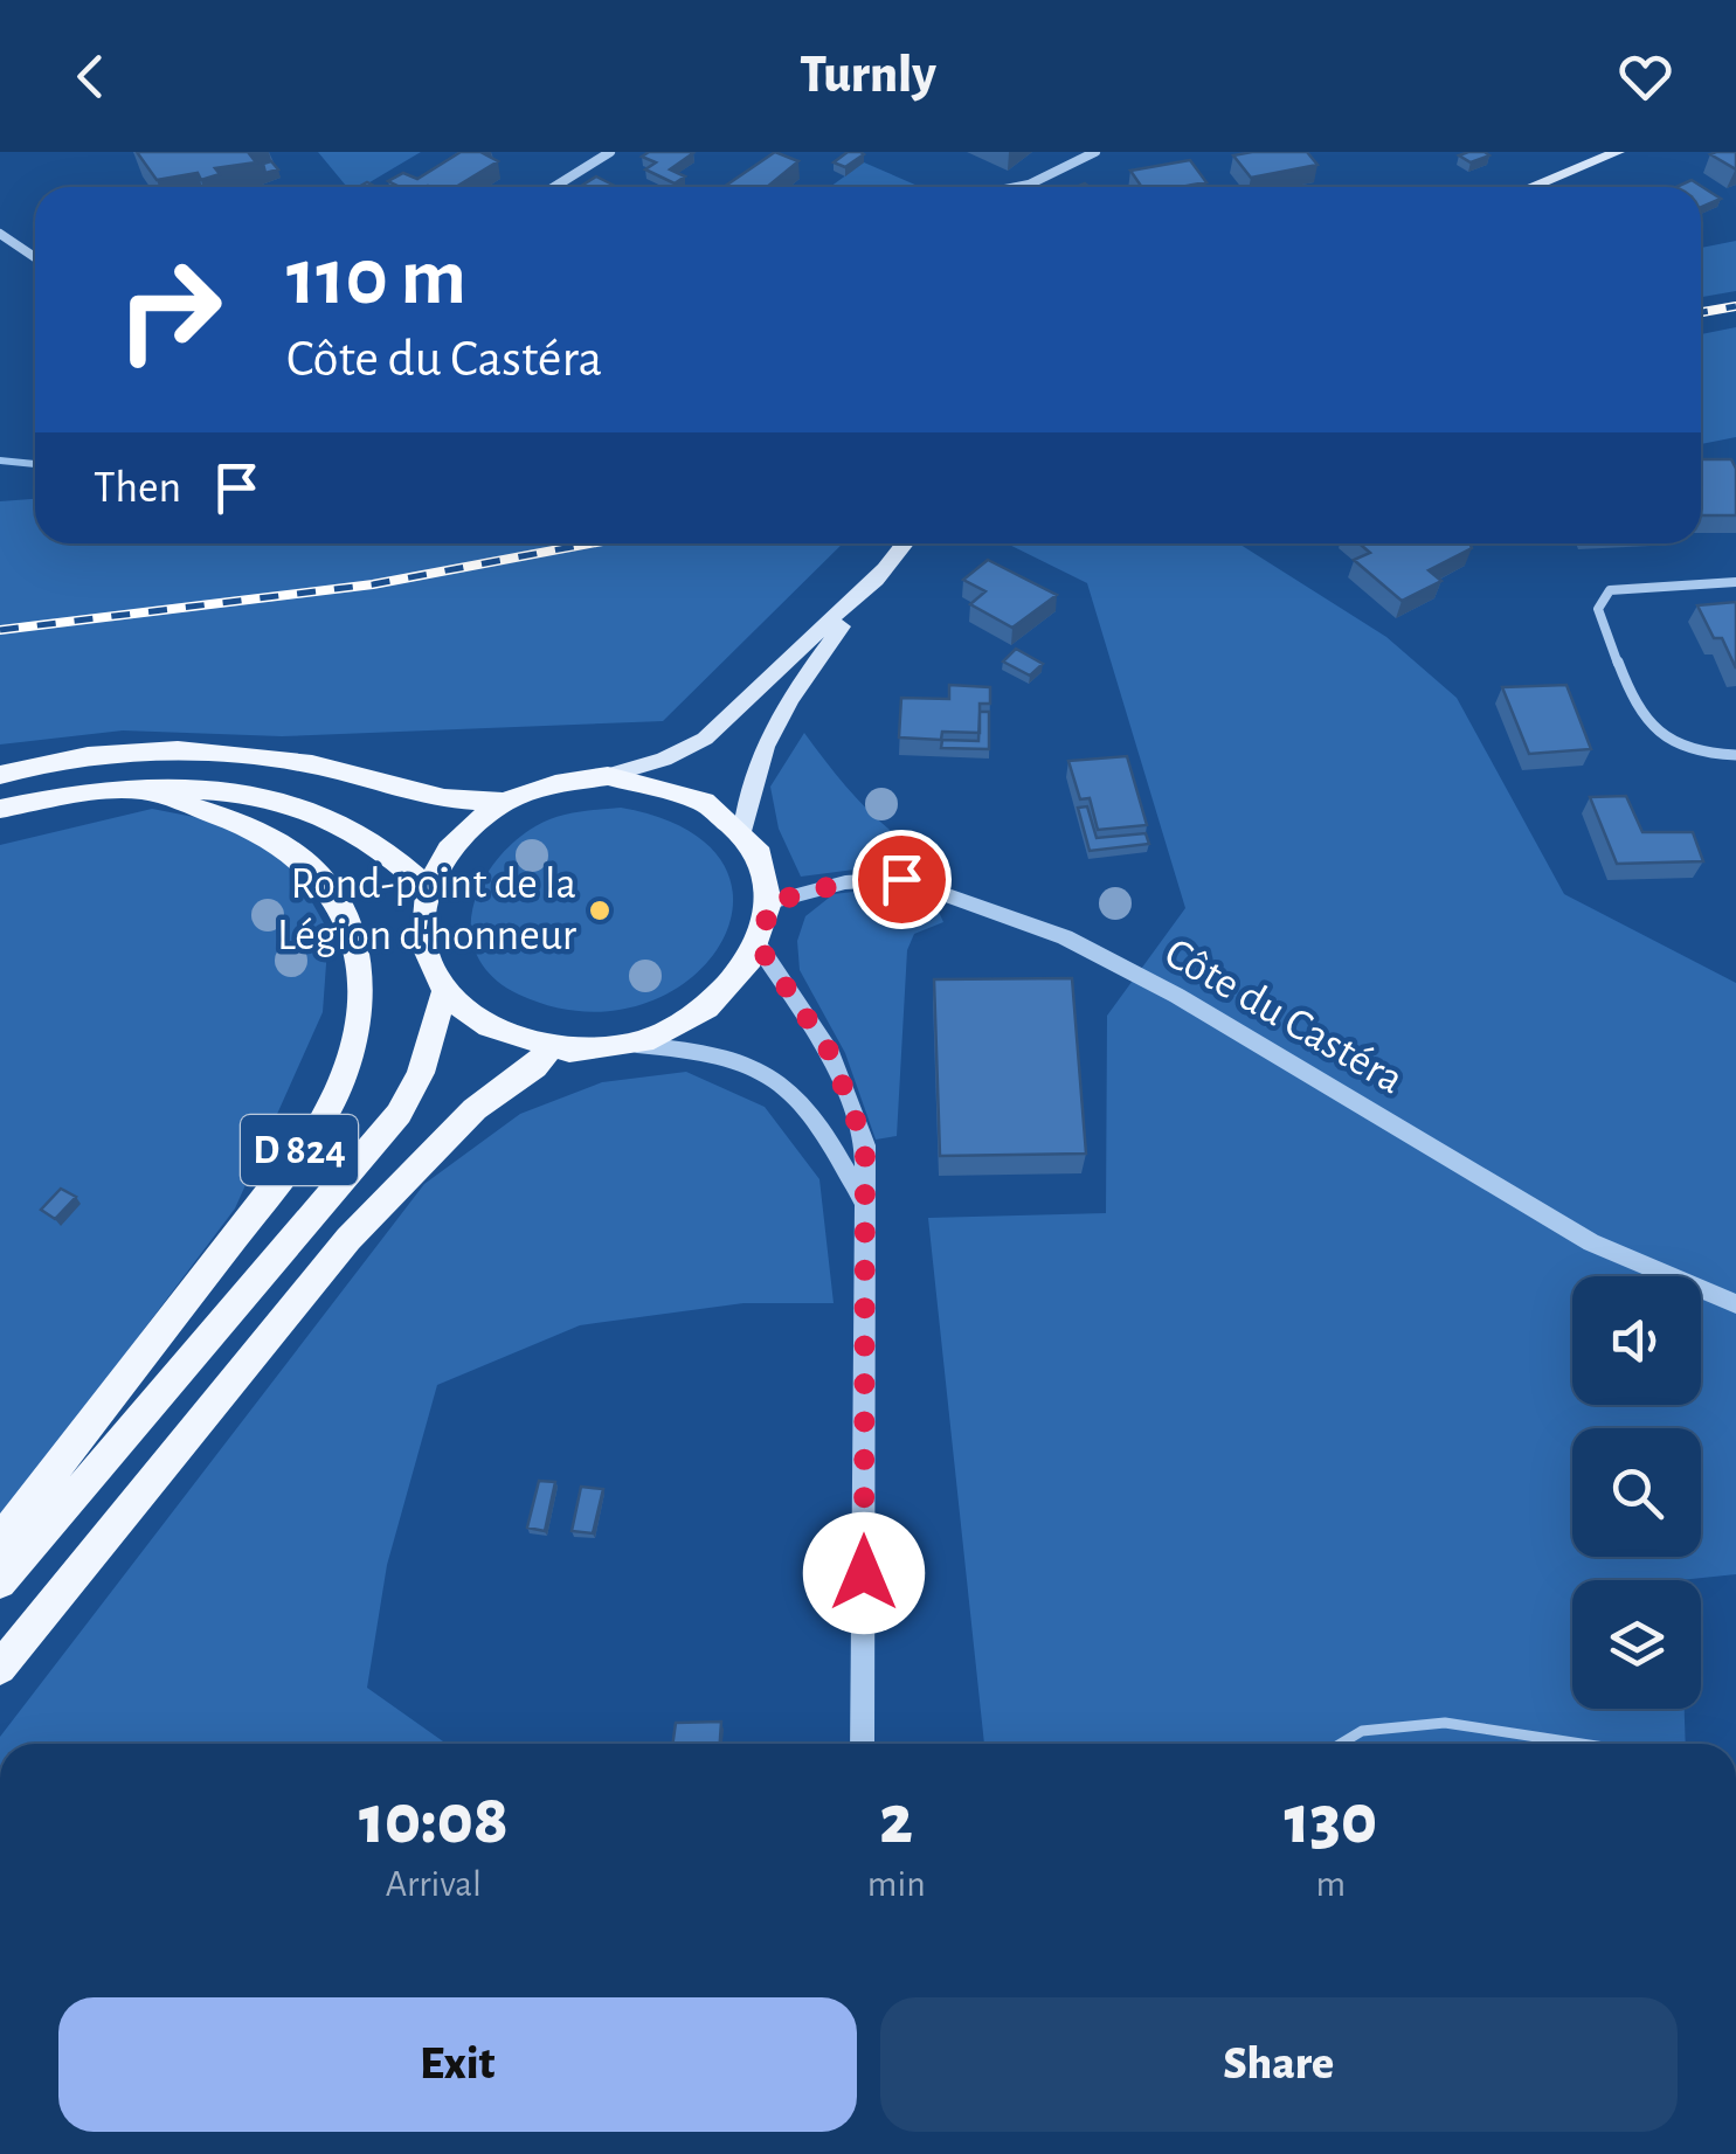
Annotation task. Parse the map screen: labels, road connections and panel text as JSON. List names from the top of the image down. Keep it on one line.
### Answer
{"streets":{"main road":["D 824"],"street":["Côte du Castéra"]},"crossings":[["Côte du Castéra","D 824"]],"places":["Rond-point de la Légion d'honneur"],"page":{"header":"Turnly","turn":["110 m","Côte du Castéra"],"then":"Then","eta":["10:08","Arrival","2","min","130","m"],"buttons":["Exit","Share"]}}
